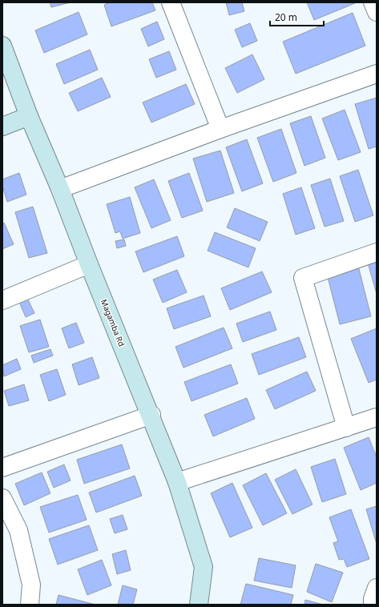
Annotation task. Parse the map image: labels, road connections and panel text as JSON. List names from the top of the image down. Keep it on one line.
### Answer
{"streets":{"street":["Magamba Rd"]},"scale_bar":"20 m"}
